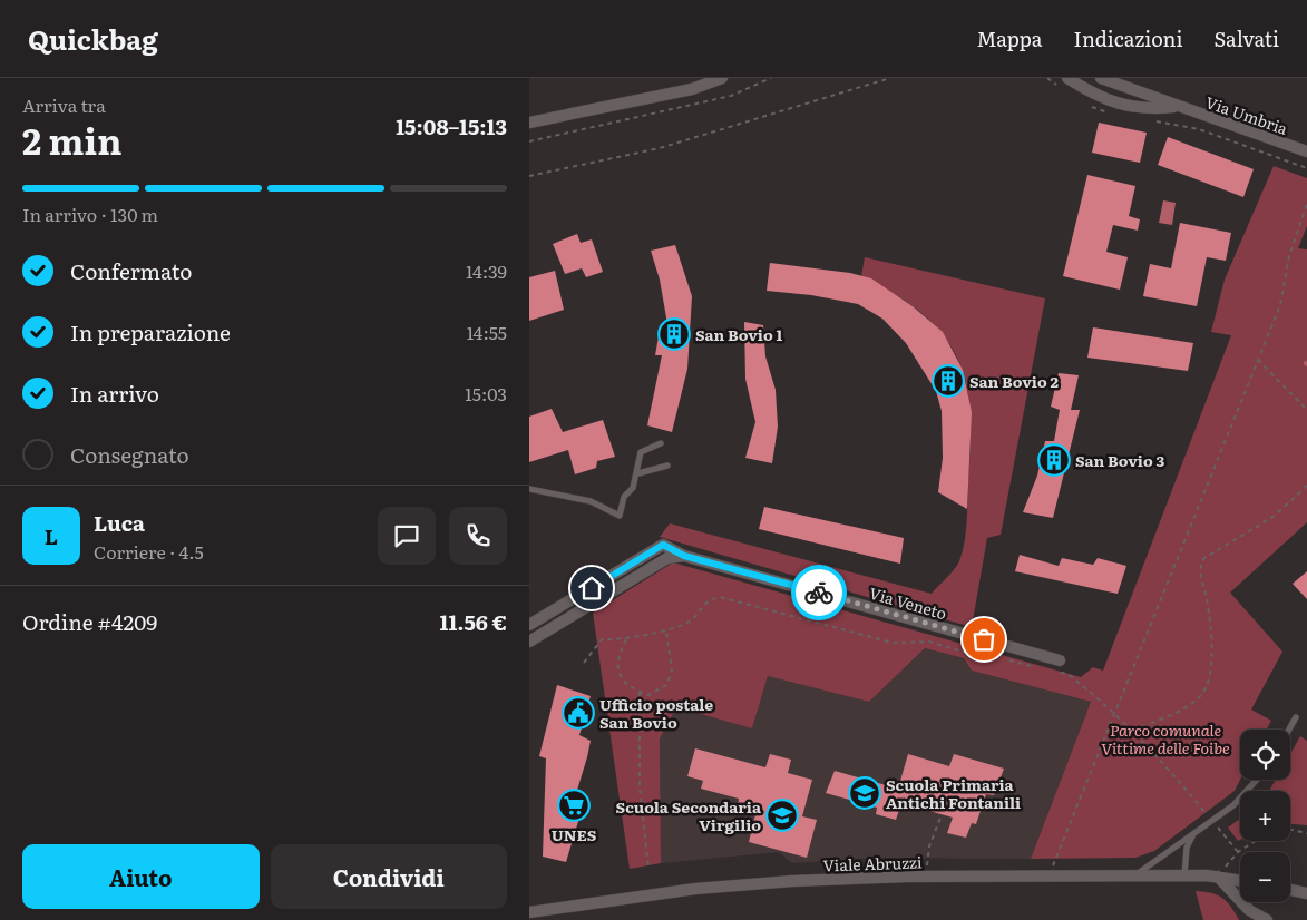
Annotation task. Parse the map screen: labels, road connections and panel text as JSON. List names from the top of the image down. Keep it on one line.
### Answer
{"streets":{"street":["Via Umbria","Via Veneto","Viale Abruzzi"]},"parks":["Parco comunale Vittime delle Foibe"],"places":{"building":["San Bovio 1","San Bovio 2","San Bovio 3"],"public building":["Ufficio postale San Bovio"],"school or university":["Scuola Primaria Antichi Fontanili","Scuola Secondaria Virgilio"],"supermarket":["UNES"]},"page":{"header":"Quickbag","nav":["Mappa","Indicazioni","Salvati"],"heading":["2 min","Arriva tra","15:08–15:13"],"panel":["Luca","Corriere · 4.5","Ordine #4209","11.56 €"],"bar":"In arrivo · 130 m","list":[["Confermato","14:39"],["In preparazione","14:55"],["In arrivo","15:03"],"Consegnato"],"round":"L","map_buttons":["+","−"],"buttons":["Aiuto","Condividi"]}}
